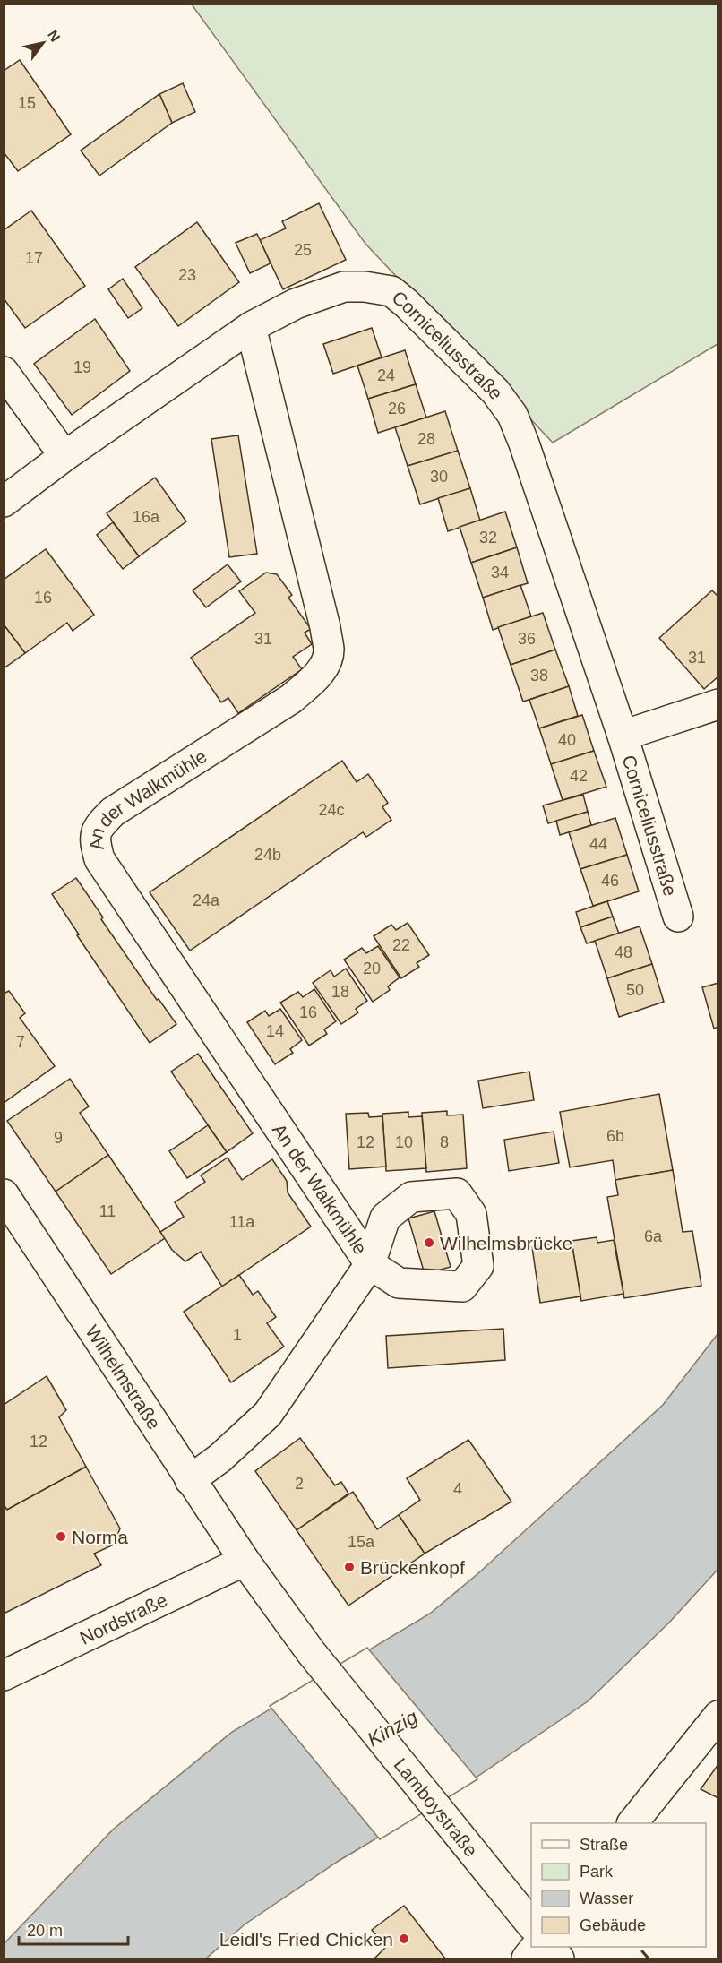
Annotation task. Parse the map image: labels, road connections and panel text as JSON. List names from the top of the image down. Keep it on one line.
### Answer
{"streets":{"street":["Corniceliusstraße","An der Walkmühle","Wilhelmstraße","Nordstraße","Lamboystraße"]},"crossings":[["Corniceliusstraße","An der Walkmühle"],["An der Walkmühle","Wilhelmstraße"],["Wilhelmstraße","Nordstraße"],["Wilhelmstraße","Lamboystraße"],["Nordstraße","Lamboystraße"]],"water":["Kinzig"],"places":["Wilhelmsbrücke","Norma","Brückenkopf","Leidl's Fried Chicken"],"house_numbers":["15","25","17","23","19","24","26","28","30","16a","32","34","16","31","36","31","38","40","42","24c","44","24b","46","24a","22","48","20","50","18","16","14","7","6b","9","12","10","8","11","11a","6a","1","12","2","4","15a"],"legend":["Straße","Park","Wasser","Gebäude"],"scale_bar":"20 m","north":"top right"}
